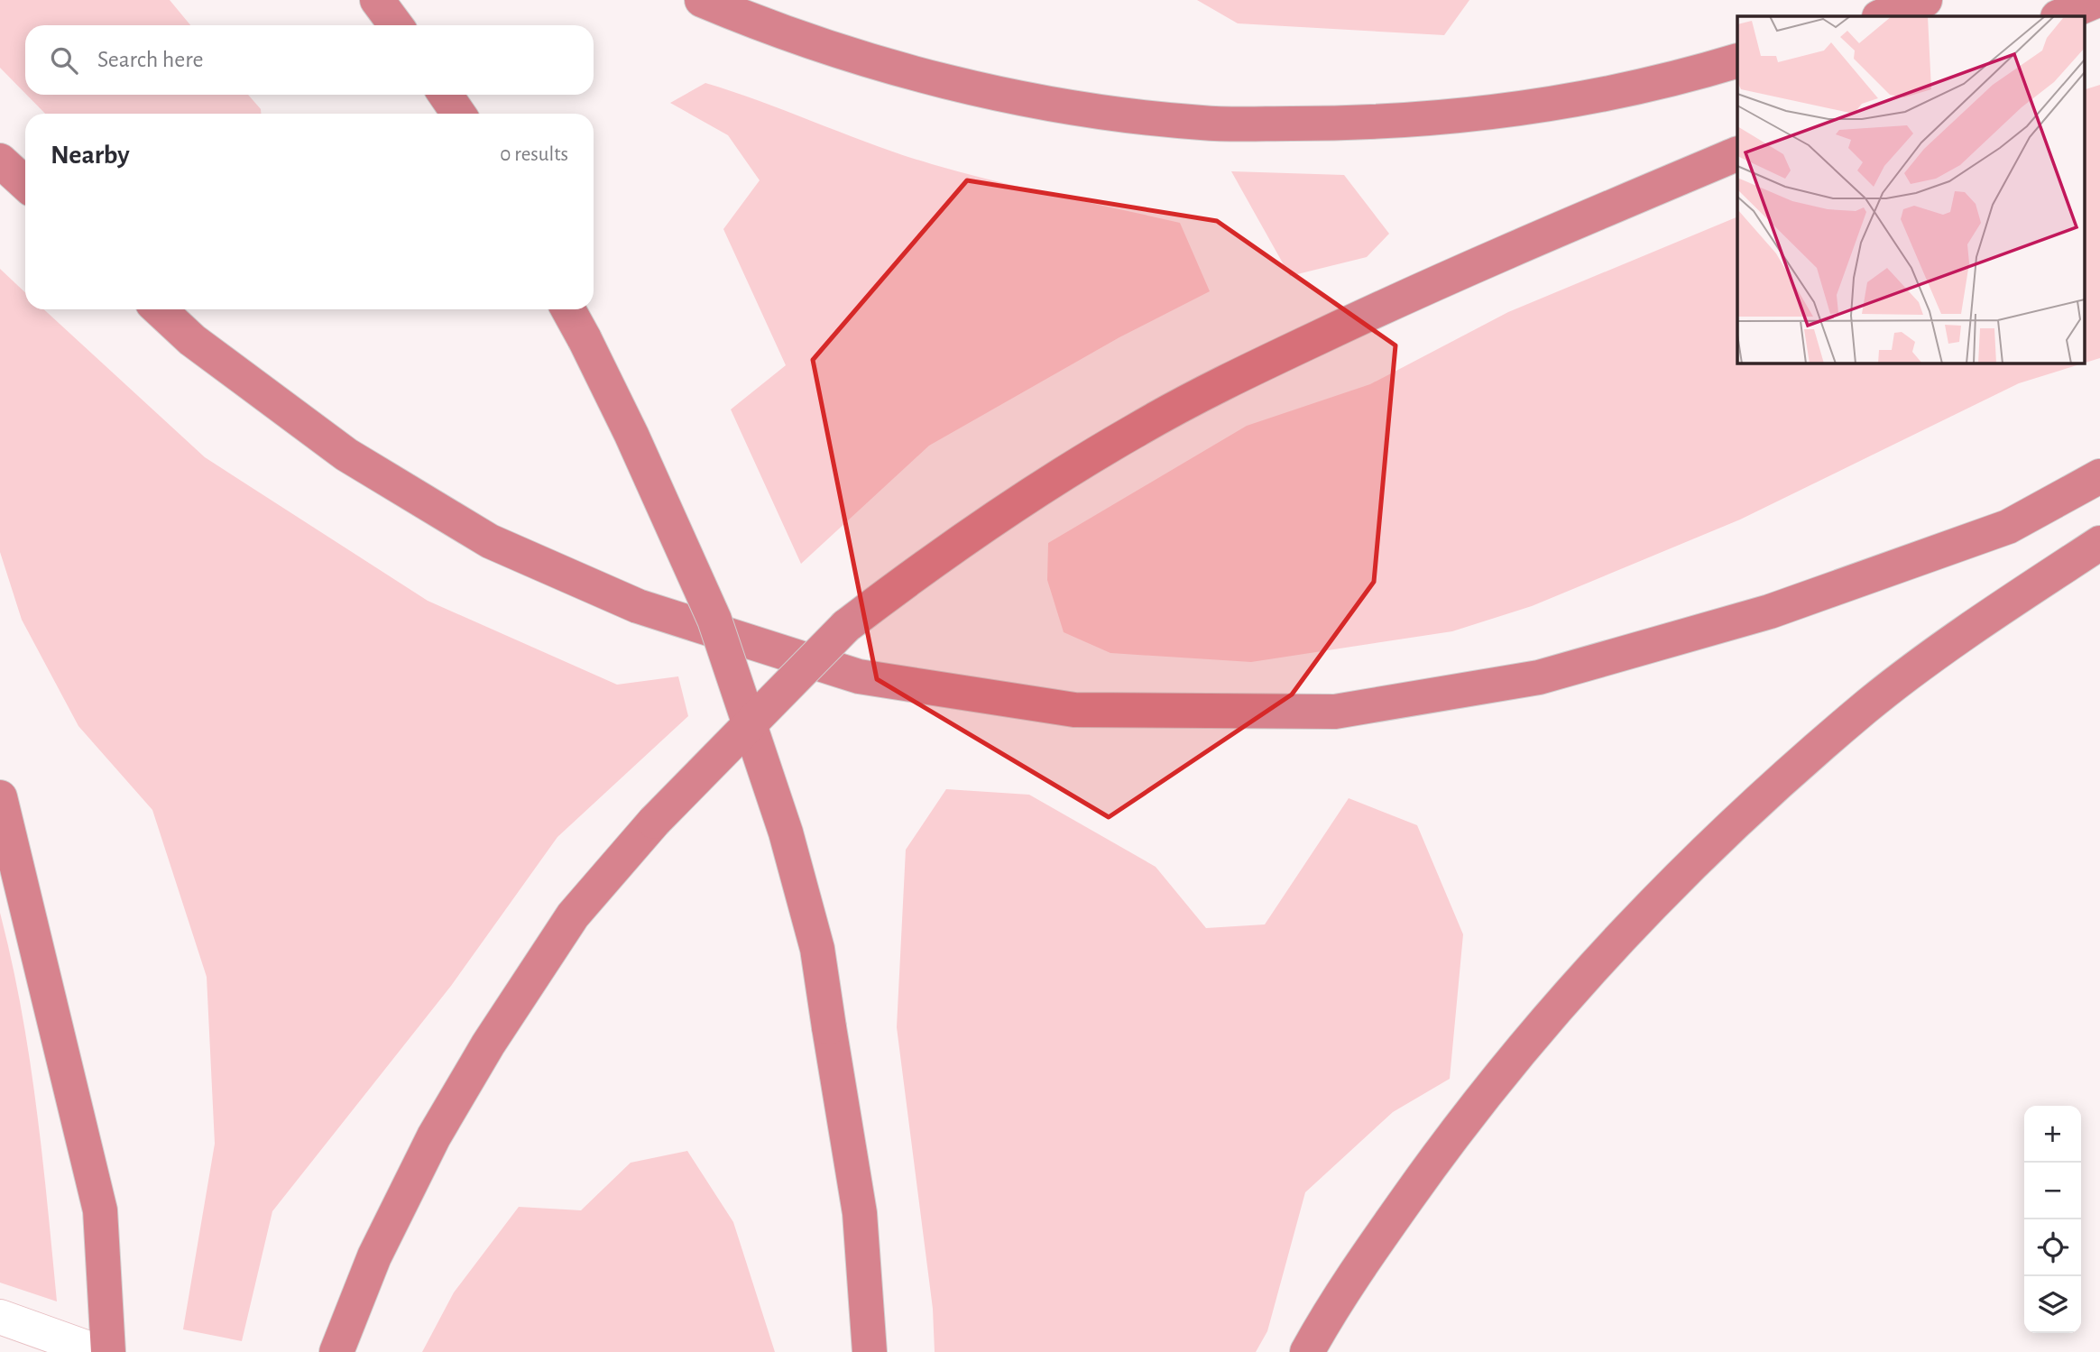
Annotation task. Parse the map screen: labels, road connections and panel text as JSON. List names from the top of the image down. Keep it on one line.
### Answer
{"page":{"search":"Search here","heading":["Nearby","0 results"],"map_buttons":["+","−"]}}
